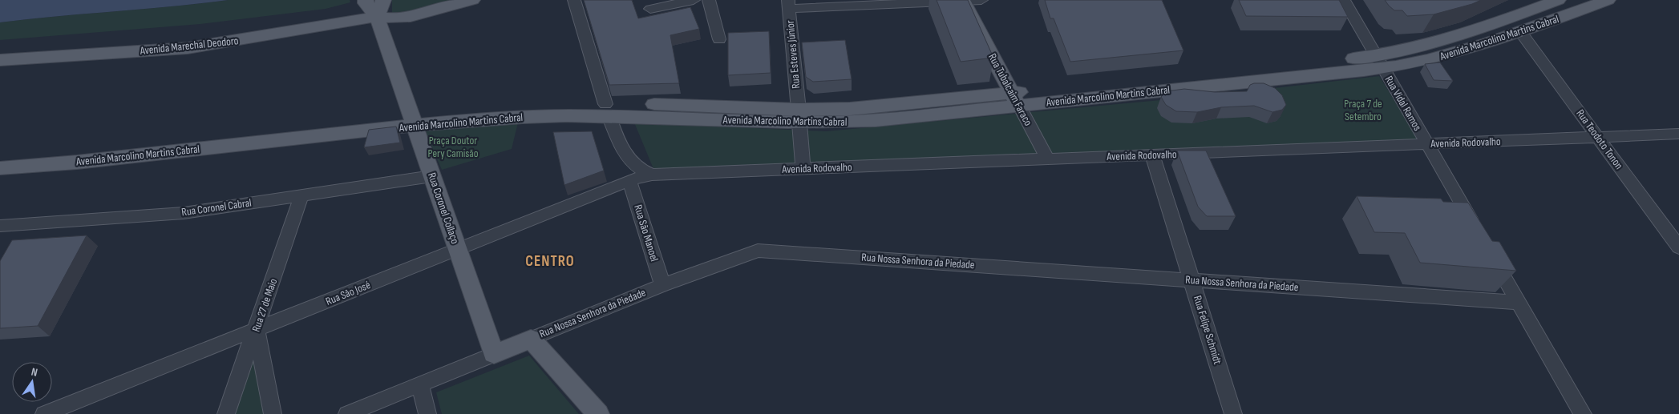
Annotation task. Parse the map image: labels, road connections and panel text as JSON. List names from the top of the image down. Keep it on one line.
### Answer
{"streets":{"main road":["Avenida Marcolino Martins Cabral","Avenida Marechal Deodoro","Rua Tubalcaim Faraco","Rua Coronel Collaço","Rua Nossa Senhora da Piedade"],"street":["Rua Esteves Júnior","Rua Vidal Ramos","Rua Teodoto Tonon","Avenida Rodovalho","Rua Coronel Cabral","Rua São Manoel","Rua São José","Rua 27 de Maio","Rua Felipe Schmidt"]},"crossings":[["Avenida Marcolino Martins Cabral","Rua Esteves Júnior"],["Avenida Marcolino Martins Cabral","Rua Tubalcaim Faraco"],["Avenida Marcolino Martins Cabral","Rua Vidal Ramos"],["Avenida Marcolino Martins Cabral","Rua Teodoto Tonon"],["Avenida Marcolino Martins Cabral","Rua Coronel Collaço"],["Avenida Marechal Deodoro","Rua Coronel Collaço"],["Rua Esteves Júnior","Avenida Rodovalho"],["Rua Tubalcaim Faraco","Avenida Rodovalho"],["Rua Vidal Ramos","Avenida Rodovalho"],["Rua Teodoto Tonon","Avenida Rodovalho"],["Avenida Rodovalho","Rua São José"],["Avenida Rodovalho","Rua Felipe Schmidt"],["Rua Coronel Cabral","Rua Coronel Collaço"],["Rua Coronel Cabral","Rua 27 de Maio"],["Rua Coronel Collaço","Rua Nossa Senhora da Piedade"],["Rua Coronel Collaço","Rua São José"],["Rua São Manoel","Rua Nossa Senhora da Piedade"],["Rua São Manoel","Rua São José"],["Rua Nossa Senhora da Piedade","Rua Felipe Schmidt"],["Rua São José","Rua 27 de Maio"]],"districts":["CENTRO"],"parks":["Praça 7 de Setembro","Praça Doutor Pery Camisão"],"north":"top"}
